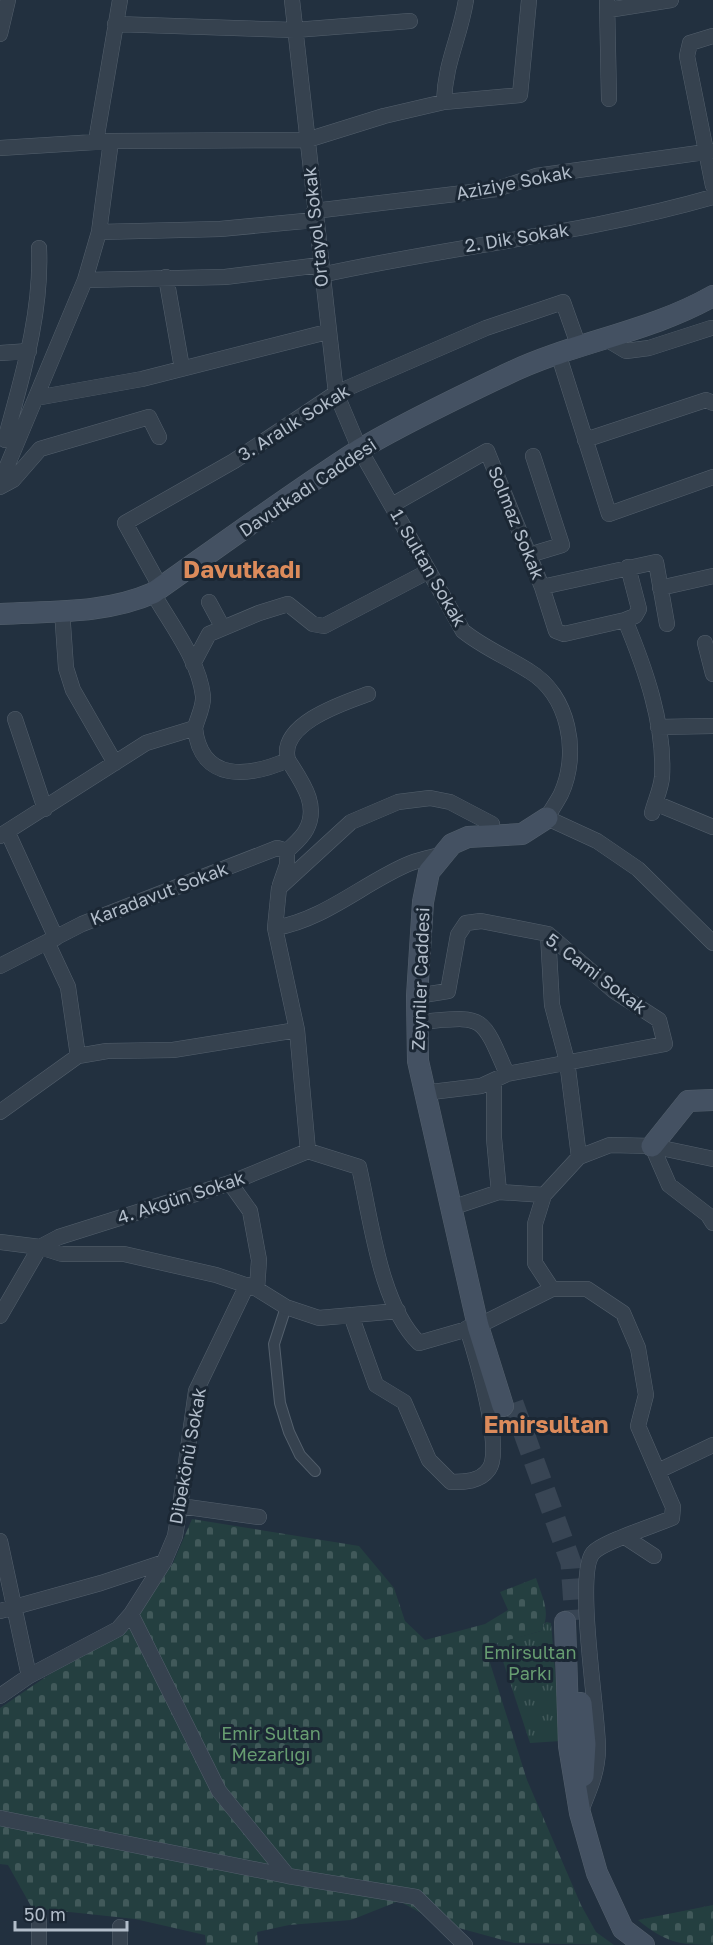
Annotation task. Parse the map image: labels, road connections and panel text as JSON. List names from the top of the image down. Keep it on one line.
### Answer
{"streets":{"main road":["Davutkadı Caddesi","Zeyniler Caddesi"],"street":["Aziziye Sokak","Ortayol Sokak","2. Dik Sokak","3. Aralık Sokak","Solmaz Sokak","1. Sultan Sokak","Karadavut Sokak","5. Cami Sokak","4. Akgün Sokak","Dibekönü Sokak"]},"crossings":[["Aziziye Sokak","Ortayol Sokak"],["Ortayol Sokak","2. Dik Sokak"],["Ortayol Sokak","3. Aralık Sokak"],["Ortayol Sokak","Davutkadı Caddesi"],["Ortayol Sokak","1. Sultan Sokak"],["3. Aralık Sokak","Davutkadı Caddesi"],["Davutkadı Caddesi","1. Sultan Sokak"],["Solmaz Sokak","1. Sultan Sokak"],["1. Sultan Sokak","Zeyniler Caddesi"],["5. Cami Sokak","Zeyniler Caddesi"]],"districts":["Davutkadı","Emirsultan"],"parks":["Emirsultan Parkı","Emir Sultan Mezarlığı"],"scale_bar":"50 m"}
